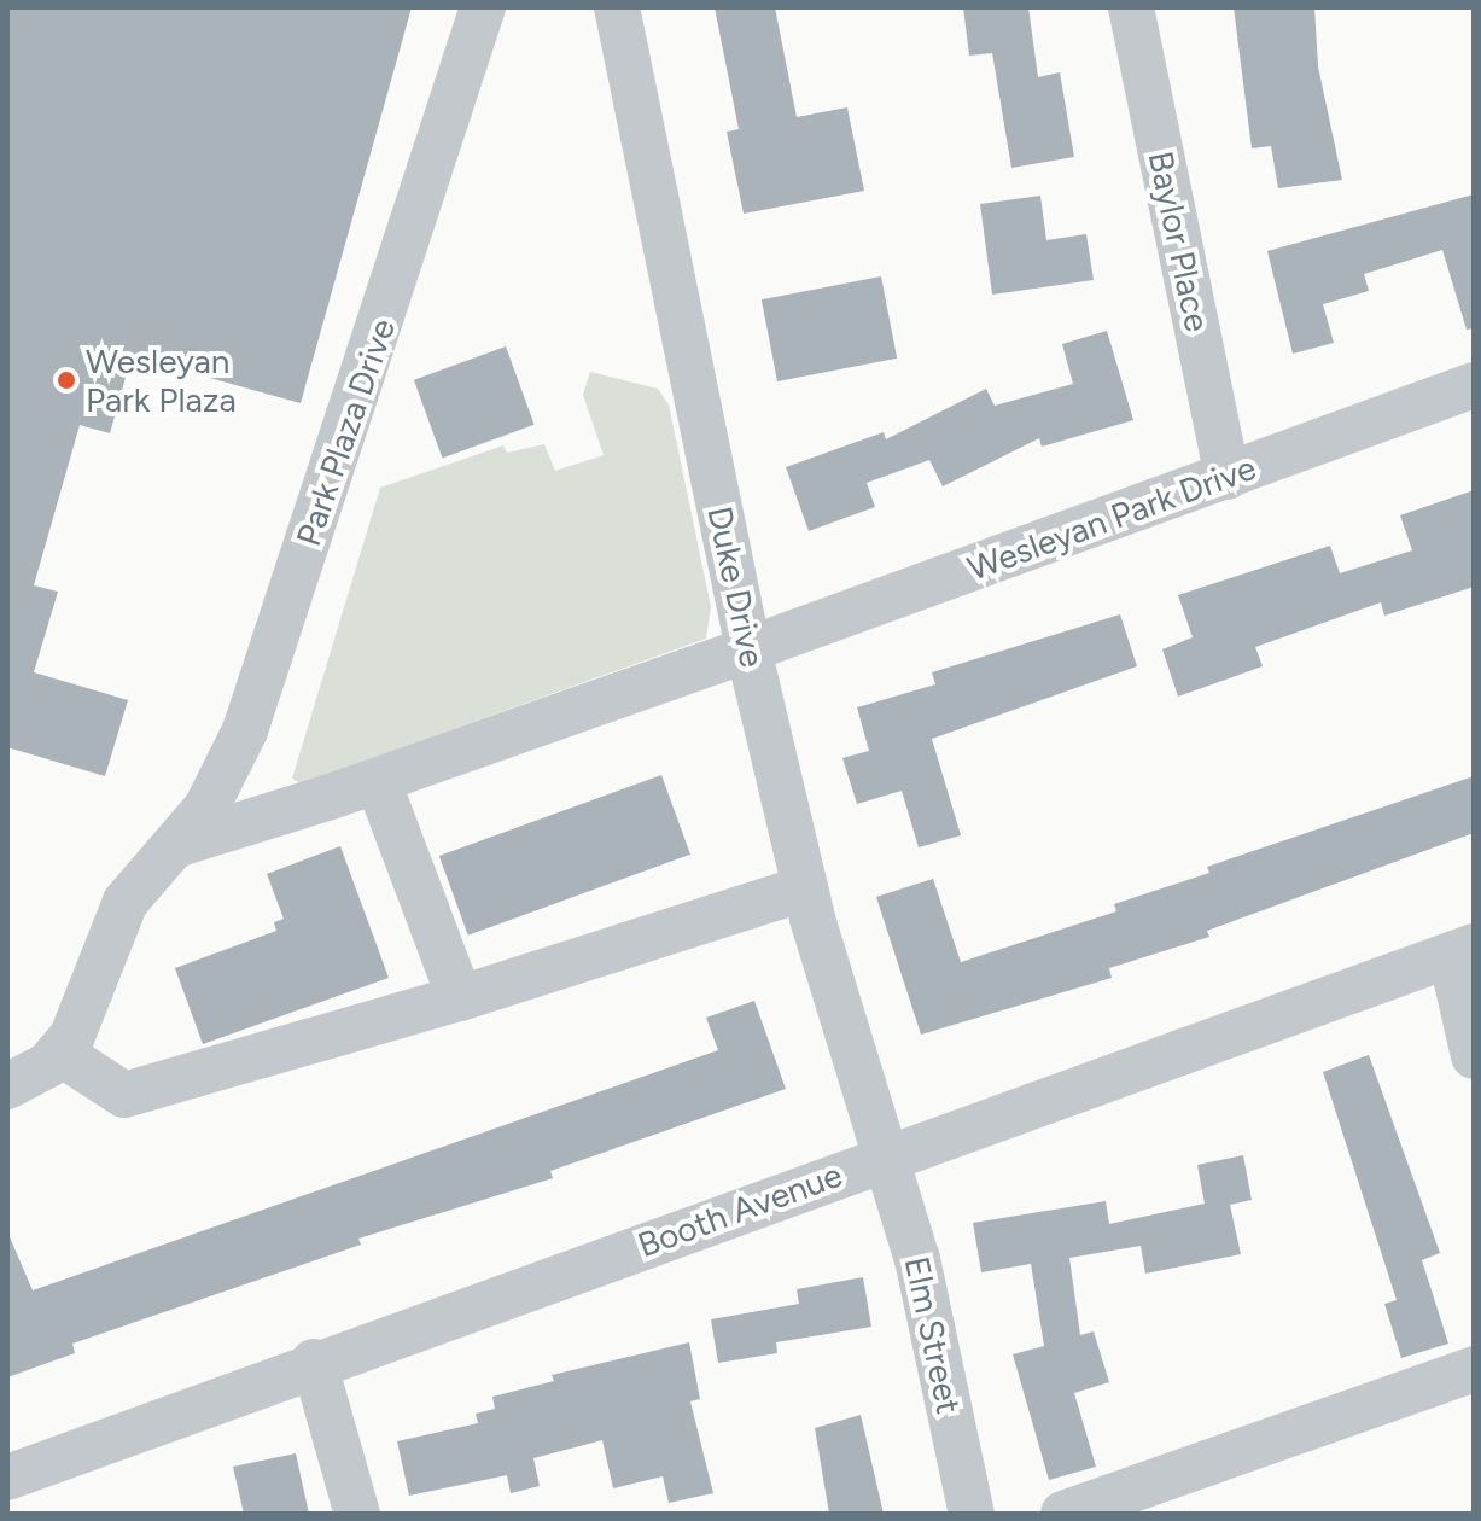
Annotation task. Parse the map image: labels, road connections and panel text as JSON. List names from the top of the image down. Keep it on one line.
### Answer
{"streets":{"street":["Baylor Place","Park Plaza Drive","Wesleyan Park Drive","Duke Drive","Booth Avenue","Elm Street"]},"crossings":[["Baylor Place","Wesleyan Park Drive"],["Park Plaza Drive","Wesleyan Park Drive"],["Park Plaza Drive","Duke Drive"],["Wesleyan Park Drive","Duke Drive"],["Duke Drive","Booth Avenue"],["Duke Drive","Elm Street"],["Booth Avenue","Elm Street"]],"places":["Wesleyan Park Plaza"]}
